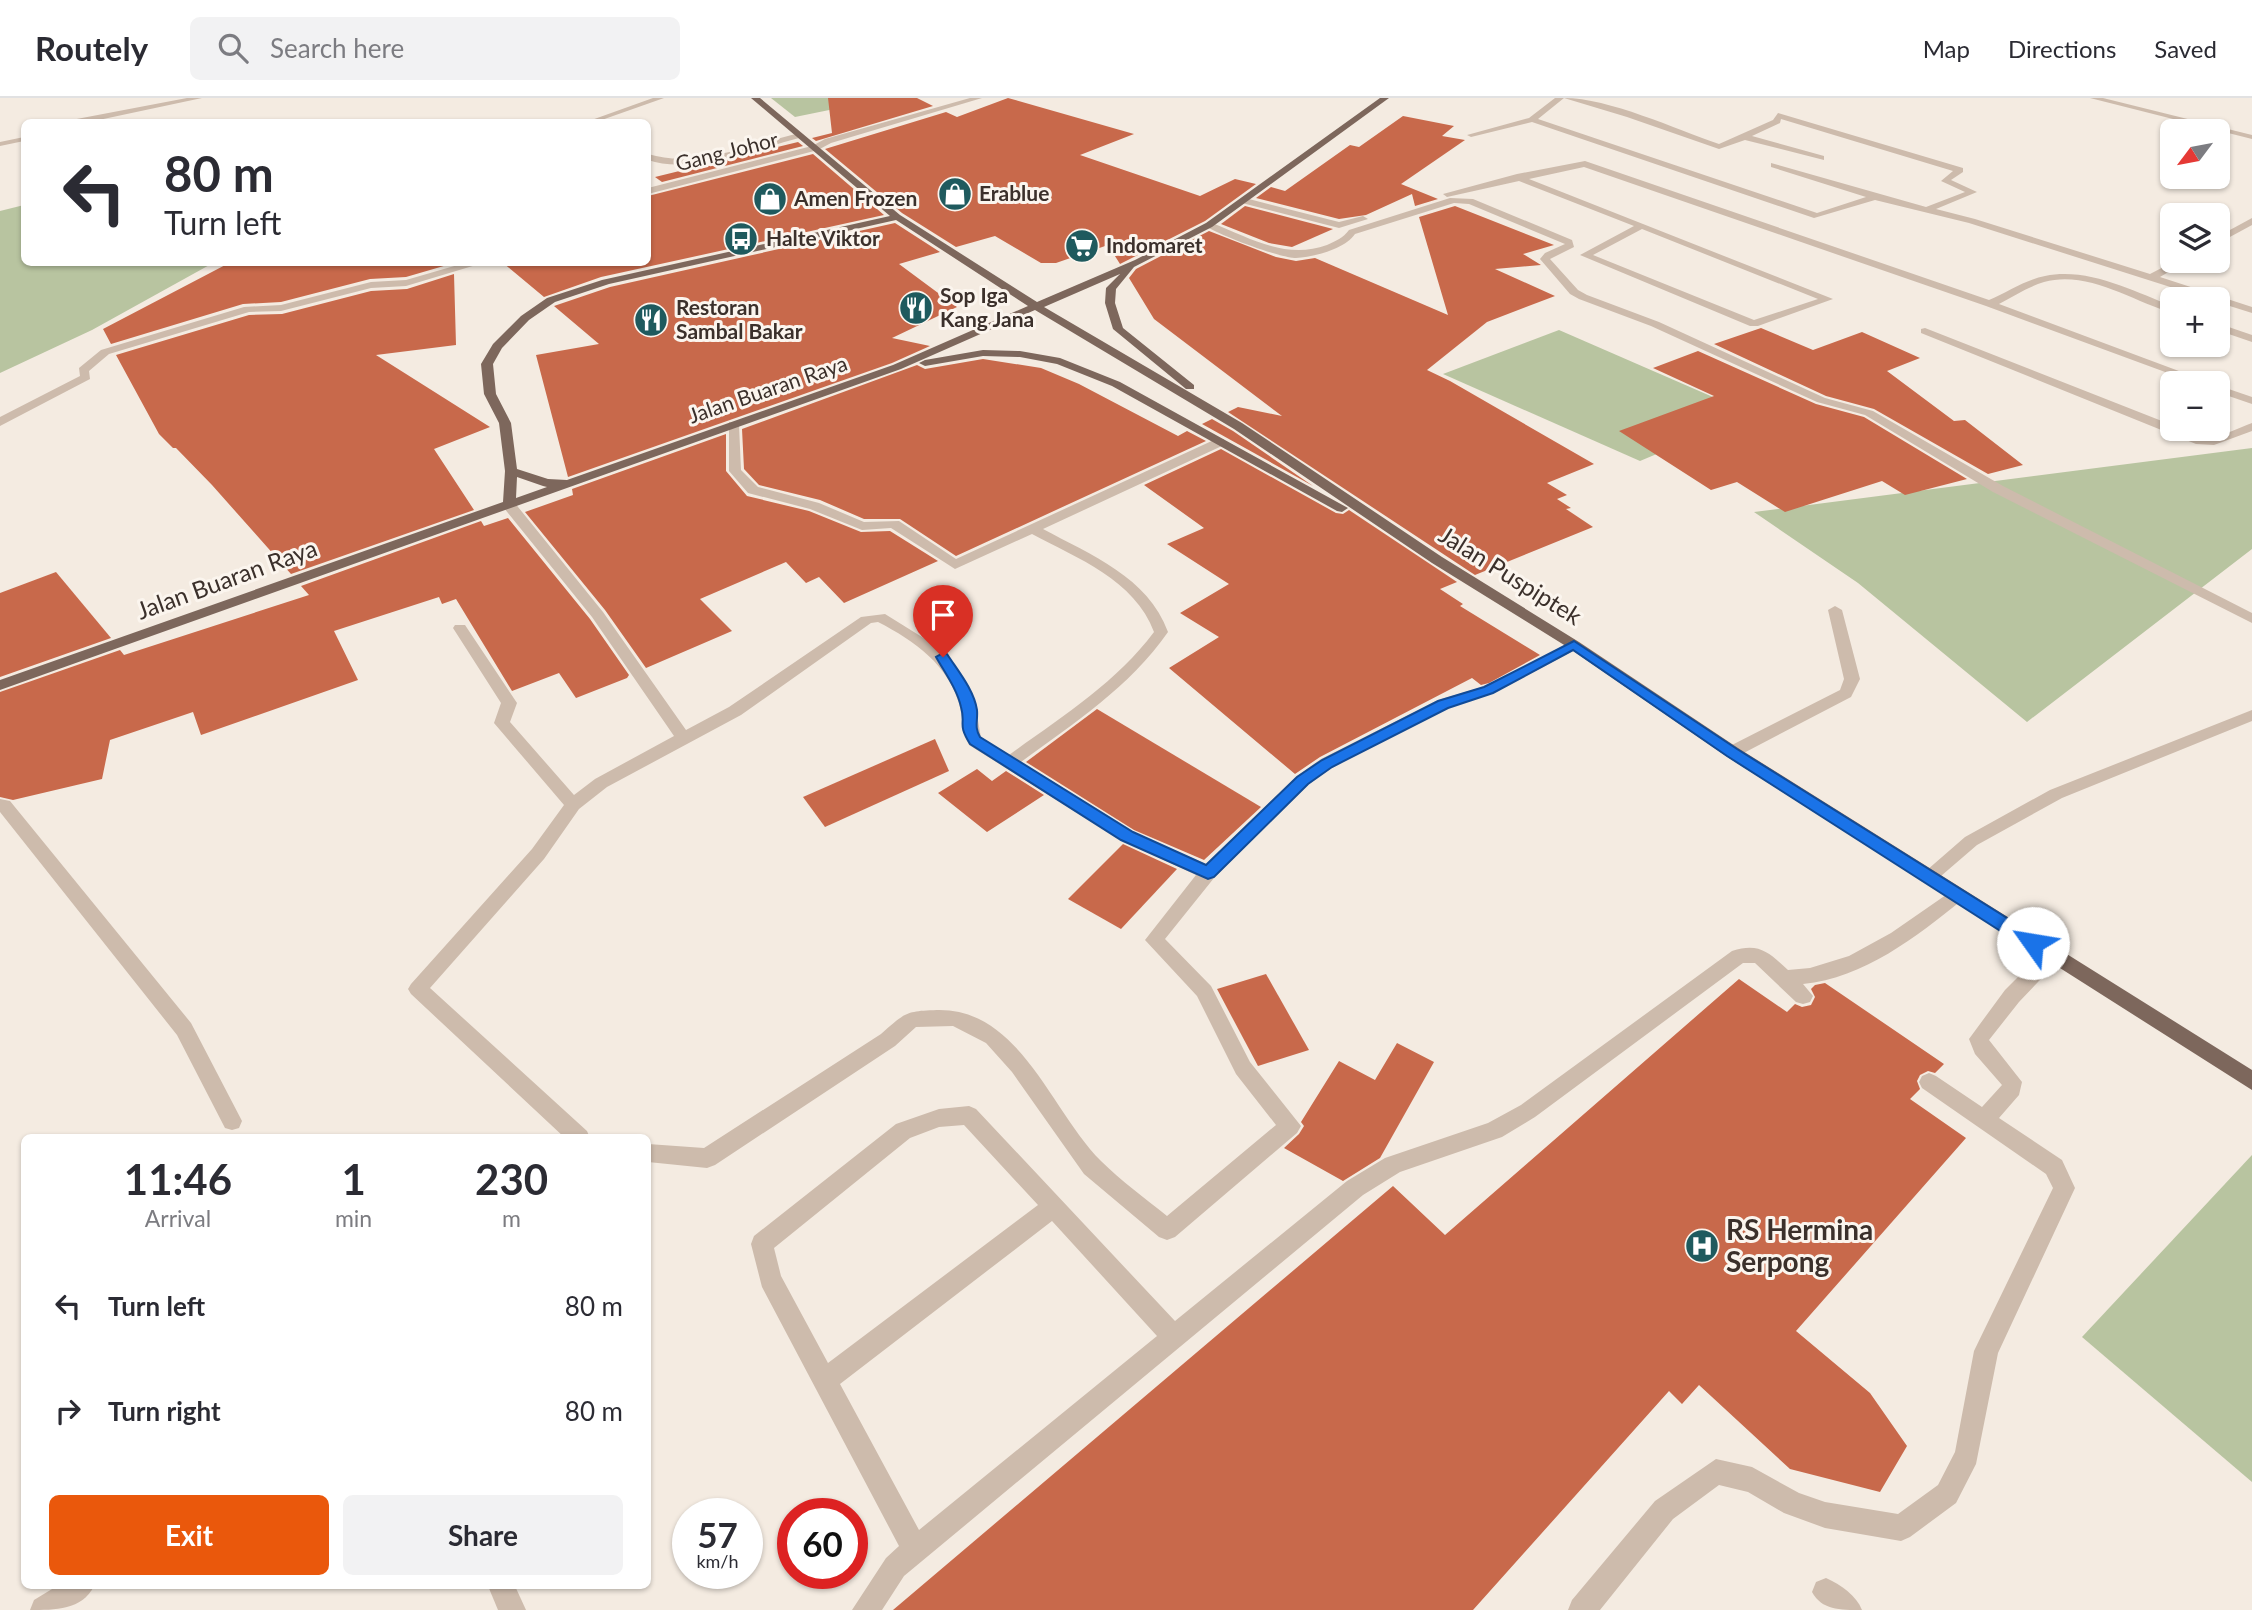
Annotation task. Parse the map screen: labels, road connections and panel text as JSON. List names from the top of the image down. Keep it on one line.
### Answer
{"streets":{"main road":["Jalan Buaran Raya","Jalan Puspiptek"],"street":["Gang Johor"]},"crossings":[["Gang Johor","Jalan Puspiptek"],["Jalan Buaran Raya","Jalan Puspiptek"]],"places":{"shop":["Erablue","Amen Frozen"],"bus stop":["Halte Viktor"],"supermarket":["Indomaret"],"restaurant":["Sop Iga Kang Jana","Restoran Sambal Bakar"],"hospital":["RS Hermina Serpong"]},"north":"bottom left","page":{"header":"Routely","search":"Search here","nav":["Map","Directions","Saved"],"map_buttons":["+","−"],"turn":["80 m","Turn left"],"eta":["11:46","Arrival","1","min","230","m"],"list":[{"name":"Turn left","value":"80 m"},{"name":"Turn right","value":"80 m"}],"buttons":["Exit","Share"],"speed":"57 km/h","limit":"60"}}
